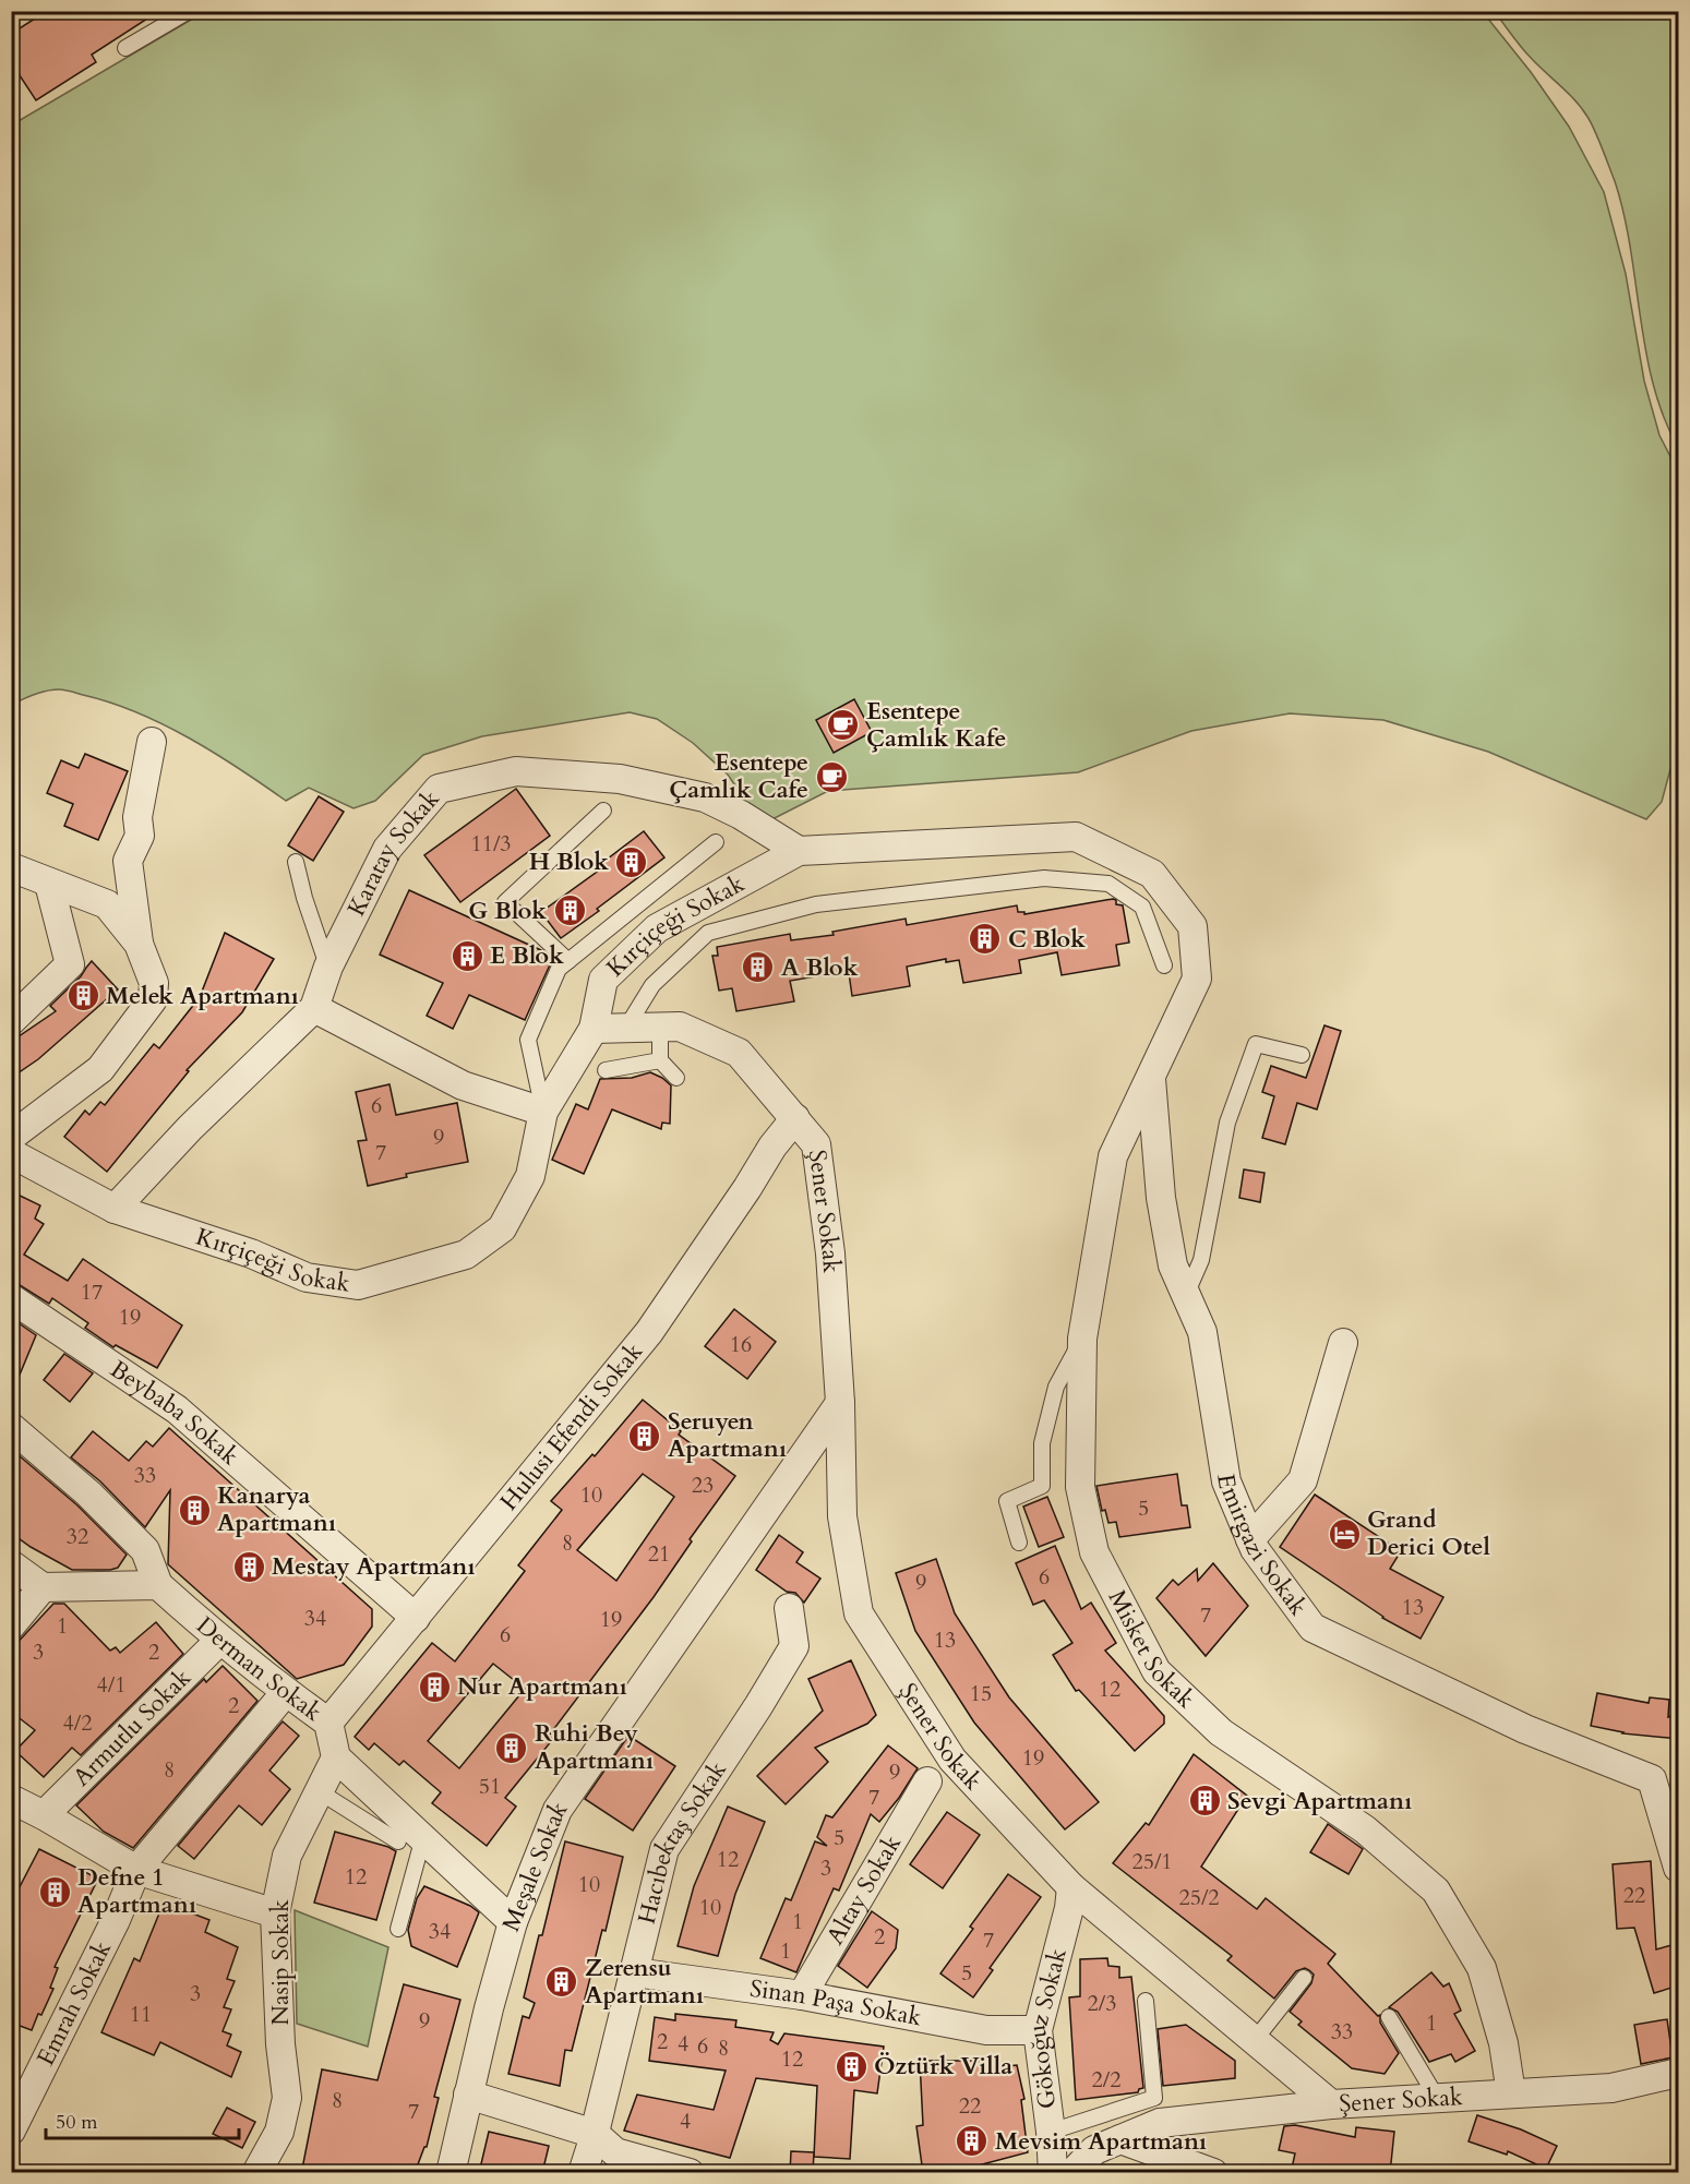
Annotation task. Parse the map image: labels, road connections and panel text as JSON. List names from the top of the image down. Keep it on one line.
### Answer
{"streets":{"street":["Karatay Sokak","Kırçiçeği Sokak","Şener Sokak","Beybaba Sokak","Hulusi Efendi Sokak","Emirgazi Sokak","Misket Sokak","Derman Sokak","Armutlu Sokak","Hacıbektaş Sokak","Meşale Sokak","Altay Sokak","Nasip Sokak","Emrah Sokak","Sinan Paşa Sokak","Gökoğuz Sokak"]},"crossings":[["Karatay Sokak","Kırçiçeği Sokak"],["Kırçiçeği Sokak","Şener Sokak"],["Kırçiçeği Sokak","Emirgazi Sokak"],["Kırçiçeği Sokak","Misket Sokak"],["Şener Sokak","Hulusi Efendi Sokak"],["Şener Sokak","Misket Sokak"],["Şener Sokak","Meşale Sokak"],["Şener Sokak","Gökoğuz Sokak"],["Beybaba Sokak","Hulusi Efendi Sokak"],["Hulusi Efendi Sokak","Derman Sokak"],["Emirgazi Sokak","Misket Sokak"],["Derman Sokak","Armutlu Sokak"],["Derman Sokak","Nasip Sokak"],["Derman Sokak","Emrah Sokak"],["Hacıbektaş Sokak","Sinan Paşa Sokak"],["Altay Sokak","Sinan Paşa Sokak"],["Sinan Paşa Sokak","Gökoğuz Sokak"]],"places":{"cafe":["Esentepe Çamlık Kafe","Esentepe Çamlık Cafe"],"building":["H Blok","G Blok","C Blok","E Blok","A Blok","Melek Apartmanı","Seruyen Apartmanı","Kanarya Apartmanı","Mestay Apartmanı","Nur Apartmanı","Ruhi Bey Apartmanı","Sevgi Apartmanı","Defne 1 Apartmanı","Zerensu Apartmanı","Öztürk Villa","Mevsim Apartmanı"],"hotel":["Grand Derici Otel"]},"house_numbers":["11/3","6","9","7","17","19","16","33","23","10","5","32","8","21","6","9","13","7","34","19","1","6","13","3","2","4/1","12","15","2","4/2","19","8","9","51","7","5","12","25/1","3","12","10","22","25/2","10","1","34","2","7","1","5","3","2/3","11","9","1","33","2","4","6","8","12","2/2","8","22","7","4"],"scale_bar":"50 m"}
